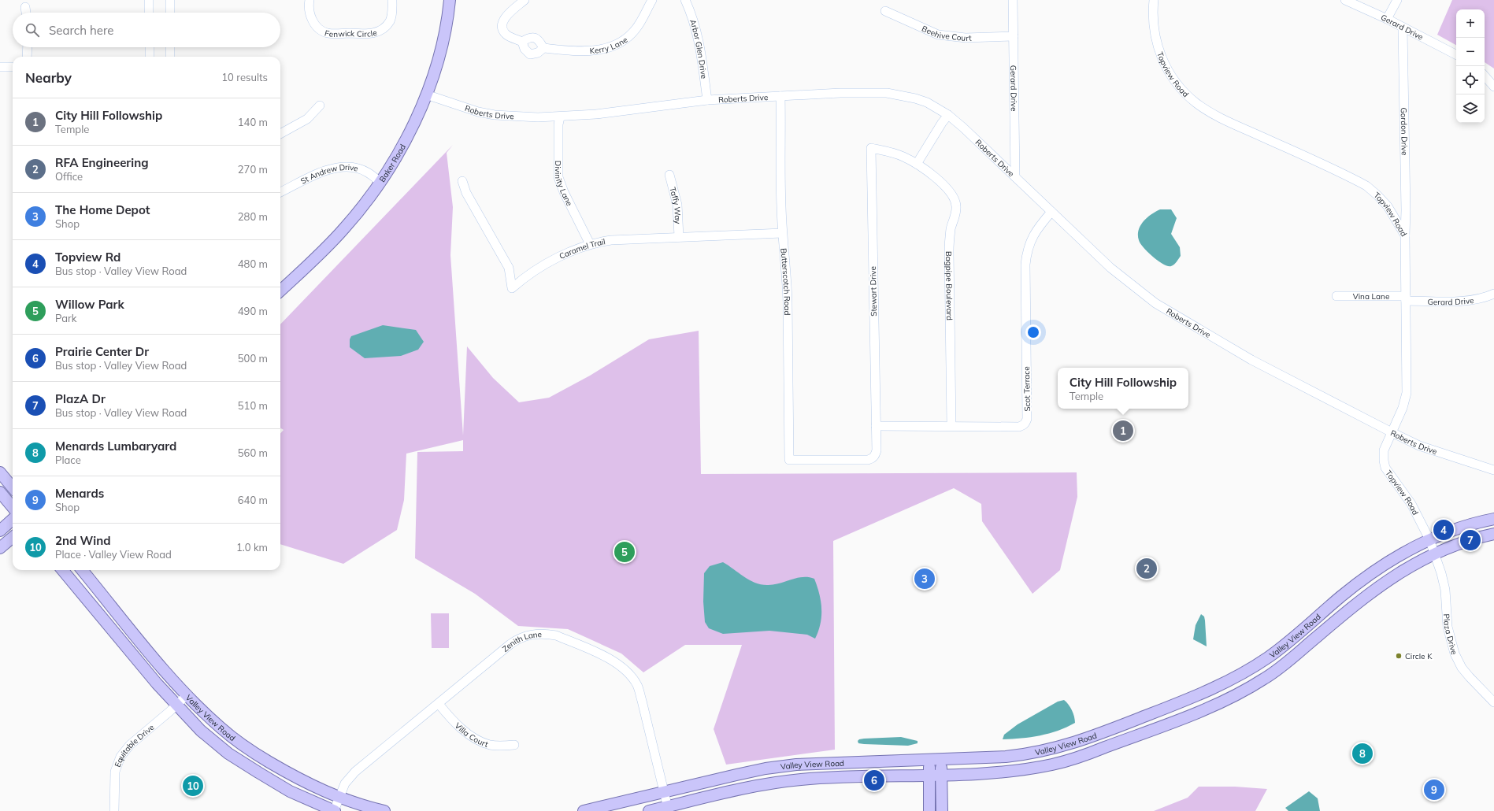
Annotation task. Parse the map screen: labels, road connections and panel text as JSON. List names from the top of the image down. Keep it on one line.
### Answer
{"streets":{"main road":["Baker Road","Valley View Road"],"street":["Gerard Drive","Fenwick Circle","Beehive Court","Kerry Lane","Arbor Glen Drive","Topview Road","Roberts Drive","Gordon Drive","St Andrew Drive","Divinity Lane","Taffy Way","Caramel Trail","Butterscotch Road","Bagpipe Boulevard","Stewart Drive","Vina Lane","Scot Terrace","Plaza Drive","Zenith Lane","Villa Court","Equitable Drive"]},"crossings":[["Gerard Drive","Beehive Court"],["Gerard Drive","Topview Road"],["Gerard Drive","Roberts Drive"],["Gerard Drive","Gordon Drive"],["Gerard Drive","Vina Lane"],["Arbor Glen Drive","Roberts Drive"],["Topview Road","Roberts Drive"],["Topview Road","Gordon Drive"],["Topview Road","Vina Lane"],["Topview Road","Plaza Drive"],["Topview Road","Valley View Road"],["Roberts Drive","Baker Road"],["Roberts Drive","Divinity Lane"],["Roberts Drive","Butterscotch Road"],["Roberts Drive","Scot Terrace"],["Baker Road","St Andrew Drive"],["Divinity Lane","Caramel Trail"],["Taffy Way","Caramel Trail"],["Caramel Trail","Butterscotch Road"],["Butterscotch Road","Stewart Drive"],["Bagpipe Boulevard","Stewart Drive"],["Bagpipe Boulevard","Scot Terrace"],["Stewart Drive","Scot Terrace"],["Plaza Drive","Valley View Road"],["Valley View Road","Zenith Lane"],["Valley View Road","Equitable Drive"],["Zenith Lane","Villa Court"]],"places":["Circle K"],"page":{"map_buttons":["+","−"],"search":"Search here","heading":["Nearby","10 results"],"list":[{"mark":"1","name":"City Hill Followship","note":"Temple","value":"140 m"},{"mark":"2","name":"RFA Engineering","note":"Office","value":"270 m"},{"mark":"3","name":"The Home Depot","note":"Shop","value":"280 m"},{"mark":"4","name":"Topview Rd","note":"Bus stop · Valley View Road","value":"480 m"},{"mark":"5","name":"Willow Park","note":"Park","value":"490 m"},{"mark":"6","name":"Prairie Center Dr","note":"Bus stop · Valley View Road","value":"500 m"},{"mark":"7","name":"PlazA Dr","note":"Bus stop · Valley View Road","value":"510 m"},{"mark":"8","name":"Menards Lumbaryard","note":"Place","value":"560 m"},{"mark":"9","name":"Menards","note":"Shop","value":"640 m"},{"mark":"10","name":"2nd Wind","note":"Place · Valley View Road","value":"1.0 km"}],"popup":["City Hill Followship","Temple"],"pins":["1","4","7","5","2","3","8","6","10","9"]}}
